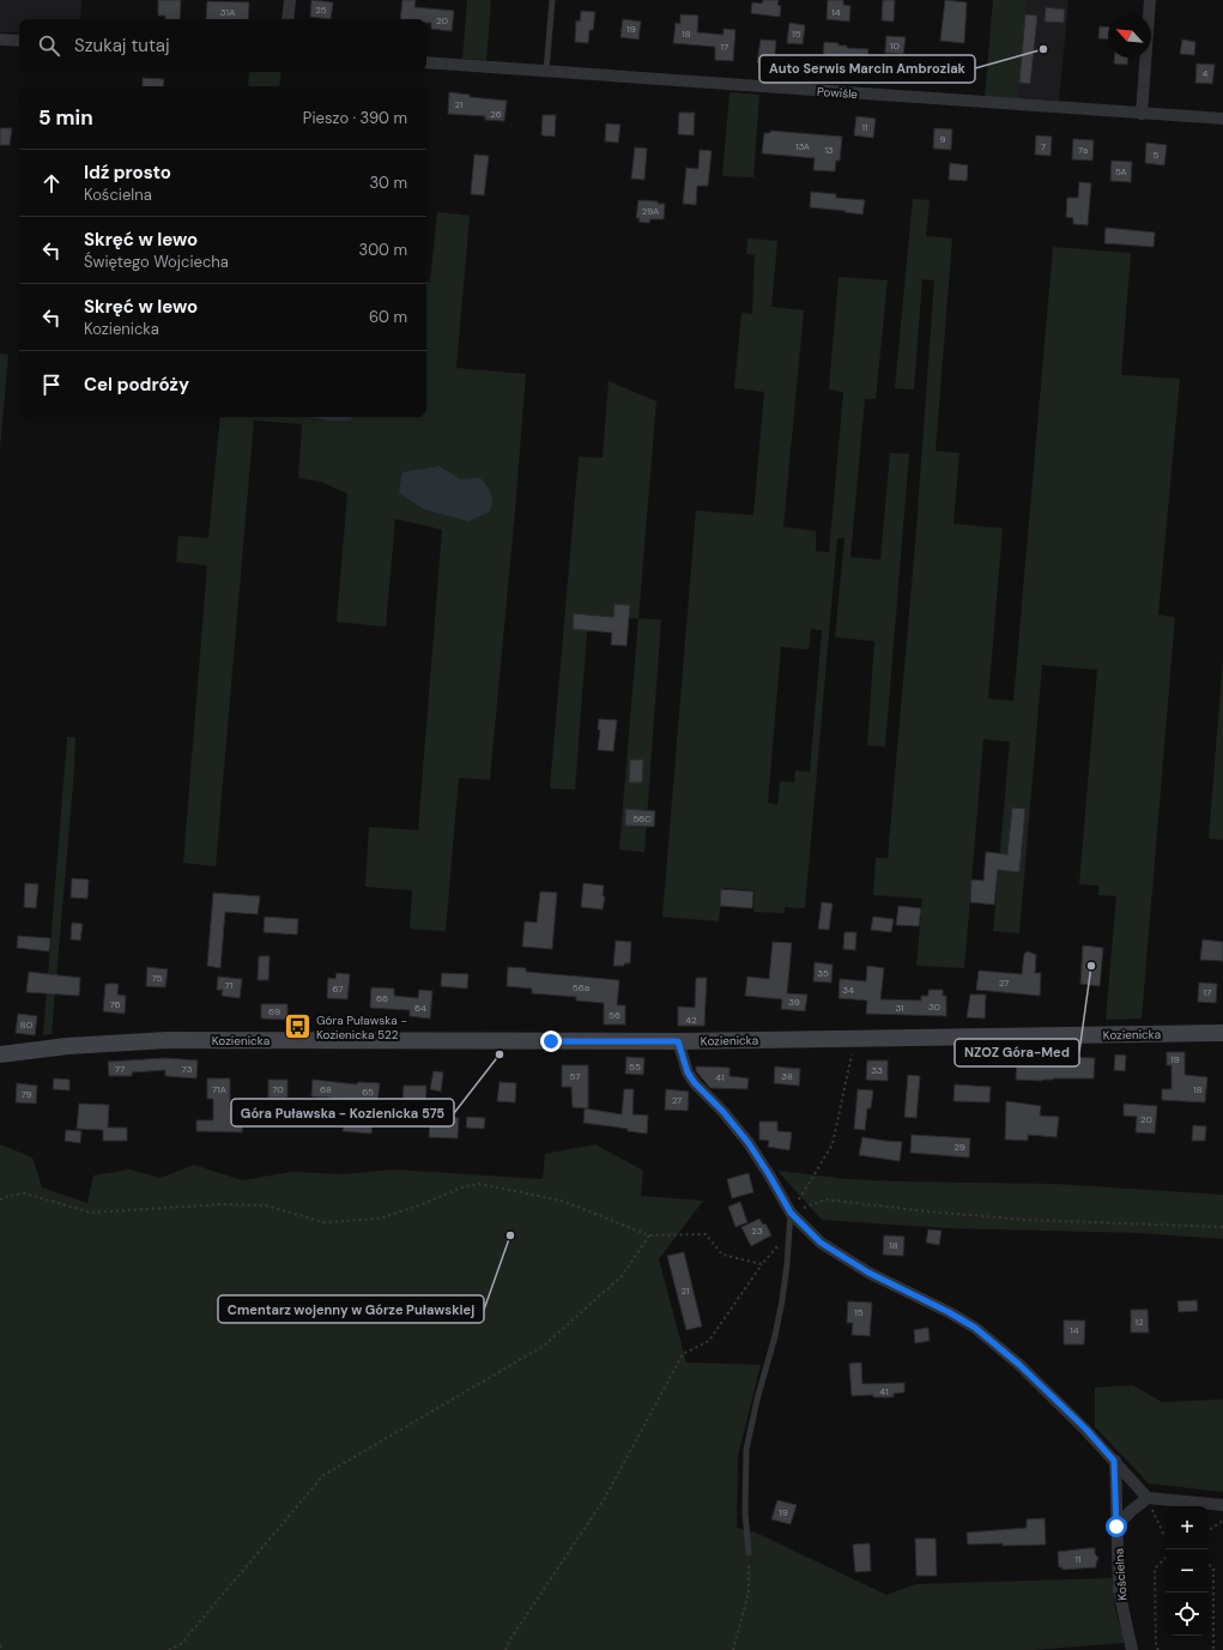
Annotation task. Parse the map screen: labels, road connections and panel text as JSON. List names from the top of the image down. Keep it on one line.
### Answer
{"streets":{"main road":["Kozienicka"],"street":["Powiśle","Kościelna"]},"places":{"other":["Auto Serwis Marcin Ambroziak","NZOZ Góra-Med","Góra Puławska - Kozienicka 575","Cmentarz wojenny w Górze Puławskiej"],"bus stop":["Góra Puławska - Kozienicka 522"]},"house_numbers":["25","31A","14","20","19","18","15","10","17","4","21","26","11","9","13A","7","13","7a","5","5A","29A","56C","35","75","27","71","56a","67","34","17","66","39","76","30","64","31","69","56","42","80","19","55","77","73","33","57","38","41","71A","70","68","18","65","79","27","20","29","23","18","21","15","12","14","41","19","11"],"north":"top left","page":{"search":"Szukaj tutaj","heading":["5 min","Pieszo · 390 m"],"list":[["Idź prosto","Kościelna","30 m"],["Skręć w lewo","Świętego Wojciecha","300 m"],["Skręć w lewo","Kozienicka","60 m"],"Cel podróży"],"map_buttons":["+","−"]}}
